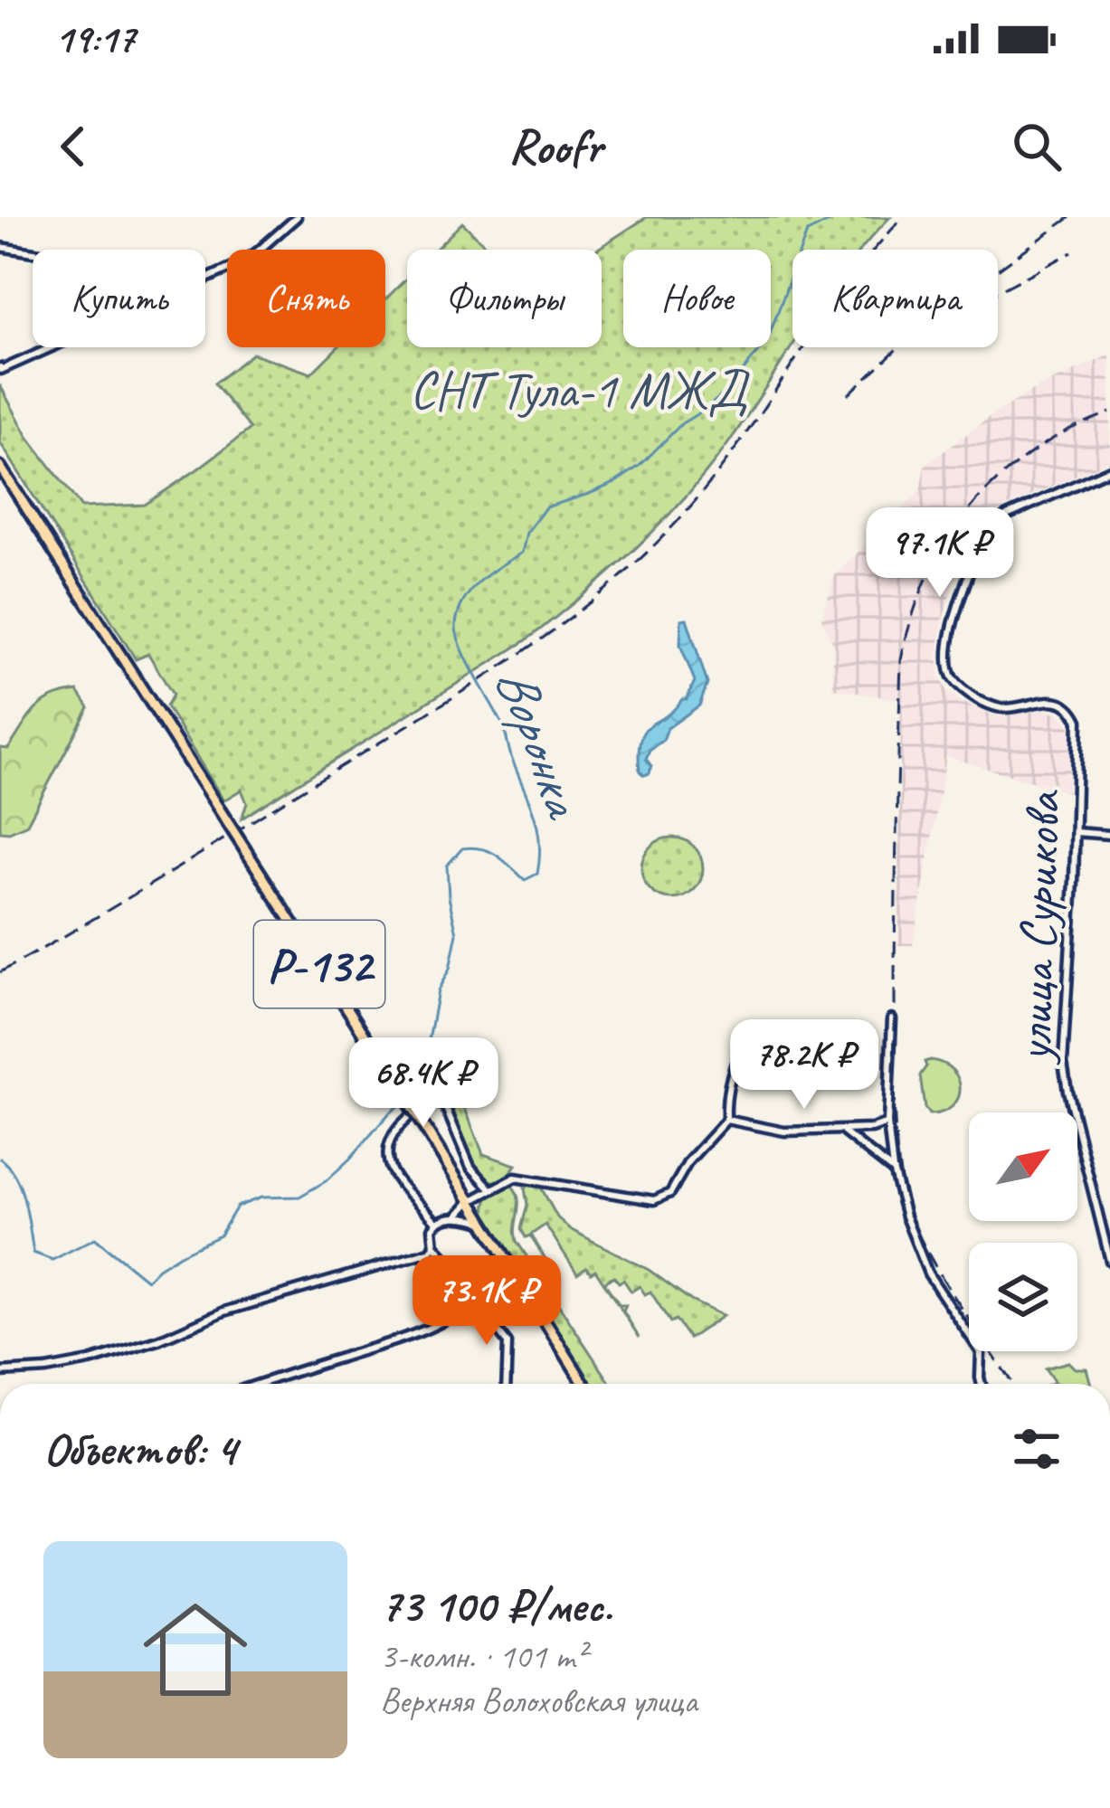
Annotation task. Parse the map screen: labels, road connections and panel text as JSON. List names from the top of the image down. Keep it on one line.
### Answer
{"streets":{"main road":["Р-132"],"street":["улица Сурикова"]},"water":["Воронка"],"parks":["СНТ Тула-1 МЖД"],"north":"top right","page":{"status":"19:17","header":"Roofr","chip":["Купить","Снять","Фильтры","Новое","Квартира"],"price":["97.1K ₽","78.2K ₽","68.4K ₽","73.1K ₽"],"heading":"Объектов: 4","list":[{"name":"73 100 ₽/мес.","note":"3-комн. · 101 m² · Верхняя Волоховская улица"}]}}
